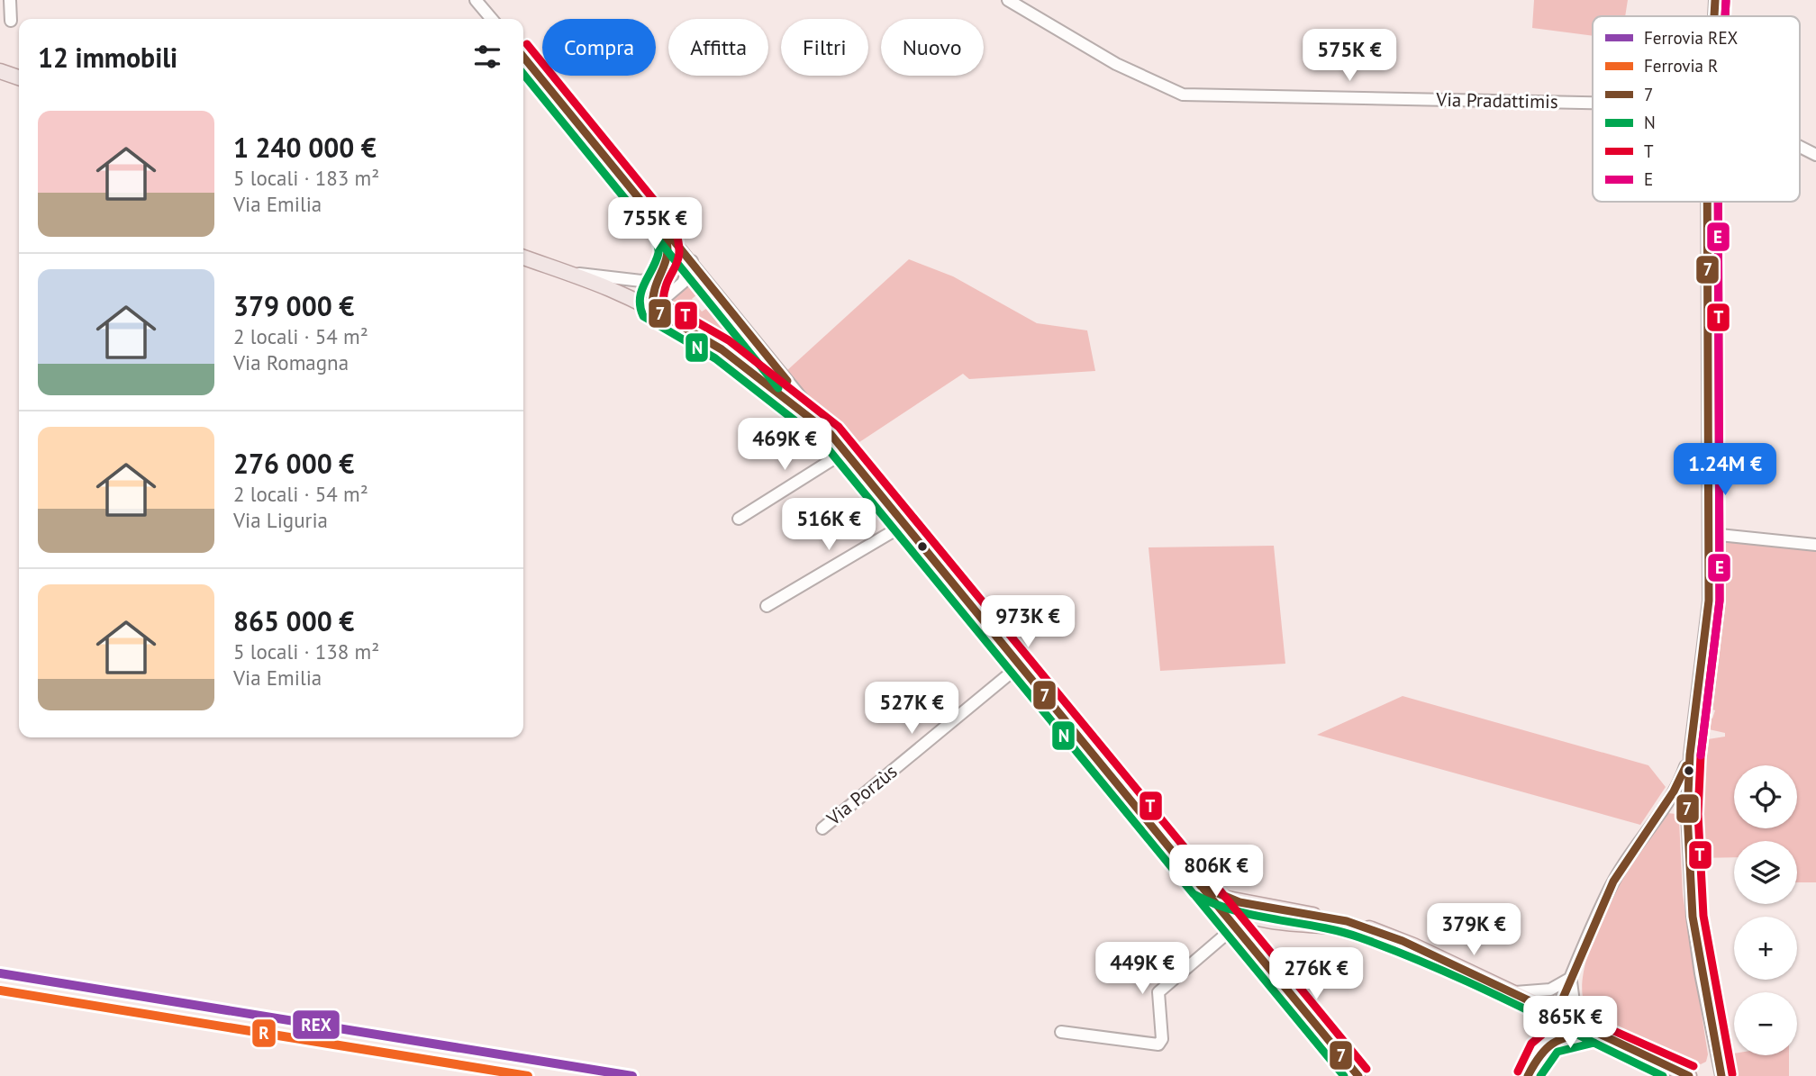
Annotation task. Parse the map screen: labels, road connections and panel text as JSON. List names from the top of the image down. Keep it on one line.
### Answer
{"streets":{"street":["Via Pradattimis","Via Porzùs"]},"lines":["transit line 7","transit line T","transit line E","transit line N","rail line REX","rail line R"],"legend":["Ferrovia REX","Ferrovia R","7","N","T","E"],"page":{"chip":["Compra","Affitta","Filtri","Nuovo"],"heading":"12 immobili","price":["575K €","755K €","469K €","1.24M €","516K €","973K €","527K €","806K €","379K €","449K €","276K €","865K €"],"list":[{"name":"1 240 000 €","note":"5 locali · 183 m² · Via Emilia"},{"name":"379 000 €","note":"2 locali · 54 m² · Via Romagna"},{"name":"276 000 €","note":"2 locali · 54 m² · Via Liguria"},{"name":"865 000 €","note":"5 locali · 138 m² · Via Emilia"}],"map_buttons":["+","−"]}}
